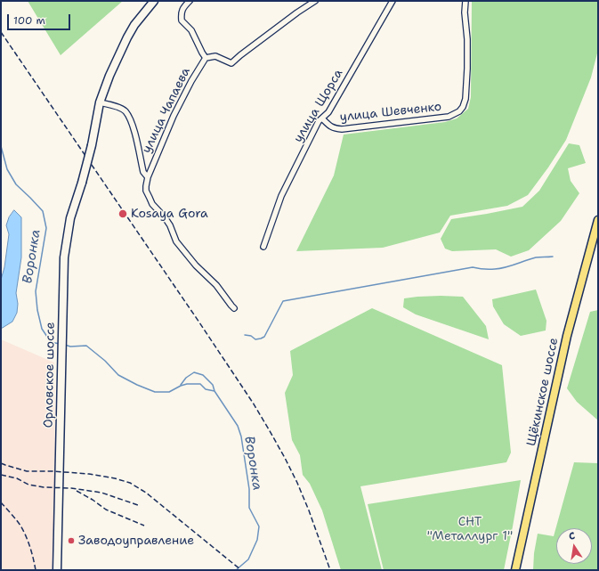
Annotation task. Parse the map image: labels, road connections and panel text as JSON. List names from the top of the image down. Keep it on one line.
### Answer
{"streets":{"main road":["Орловское шоссе","Щёкинское шоссе"],"street":["улица Щорса","улица Чапаева","улица Шевченко"]},"crossings":[["улица Щорса","улица Шевченко"]],"water":["Воронка"],"parks":["СНТ \"Металлург 1\""],"places":["Kosaya Gora","Заводоуправление"],"scale_bar":"100 m","north":"top"}
